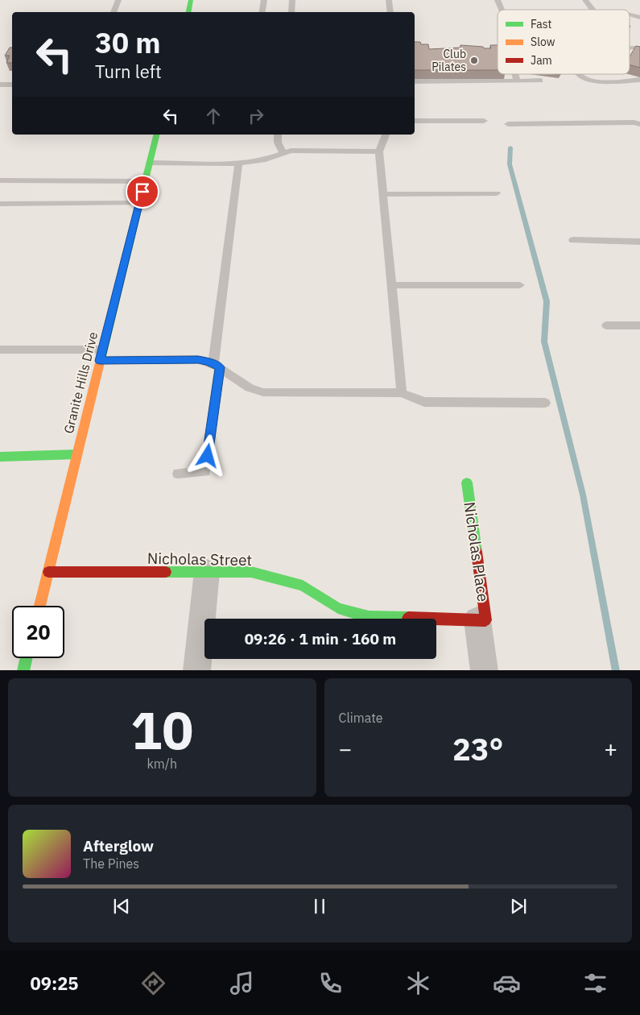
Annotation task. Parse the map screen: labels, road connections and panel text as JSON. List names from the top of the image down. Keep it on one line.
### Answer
{"streets":{"street":["Granite Hills Drive","Nicholas Place","Nicholas Street"]},"crossings":[["Granite Hills Drive","Nicholas Street"],["Nicholas Place","Nicholas Street"]],"places":["Club Pilates"],"legend":["Fast","Slow","Jam"],"page":{"turn":["30 m","Turn left"],"limit":"20","trip":"09:26 · 1 min · 160 m","tile":[["10","km/h"],"Climate"],"heat":["−","23°","+"],"song":["Afterglow","The Pines"],"tabs":"09:25"}}
